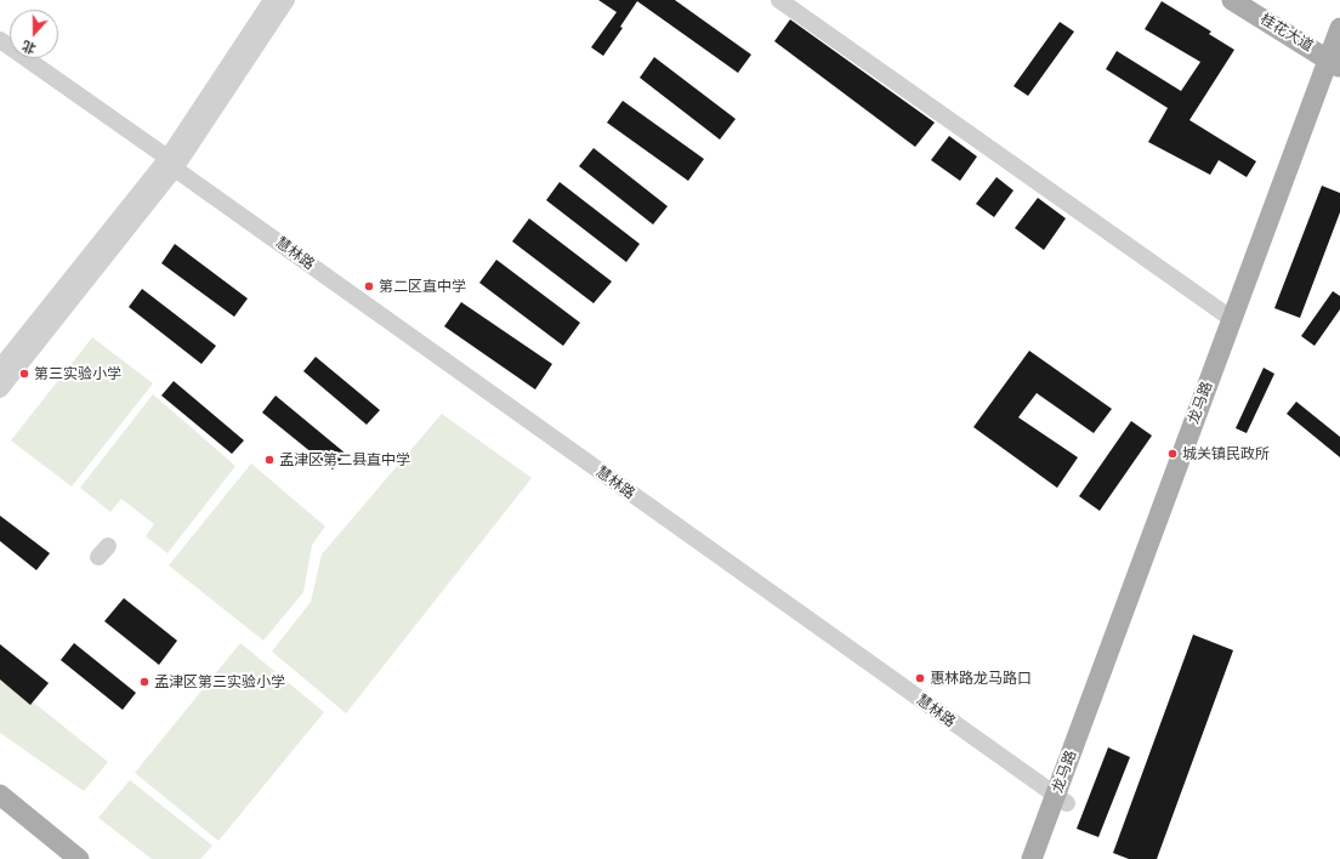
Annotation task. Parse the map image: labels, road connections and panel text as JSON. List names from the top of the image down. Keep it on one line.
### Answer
{"streets":{"main road":["桂花大道","龙马路"],"street":["慧林路"]},"crossings":[["桂花大道","龙马路"],["慧林路","龙马路"]],"places":["第二区直中学","第三实验小学","城关镇民政所","孟津区第二县直中学","惠林路龙马路口","孟津区第三实验小学"],"north":"bottom"}
